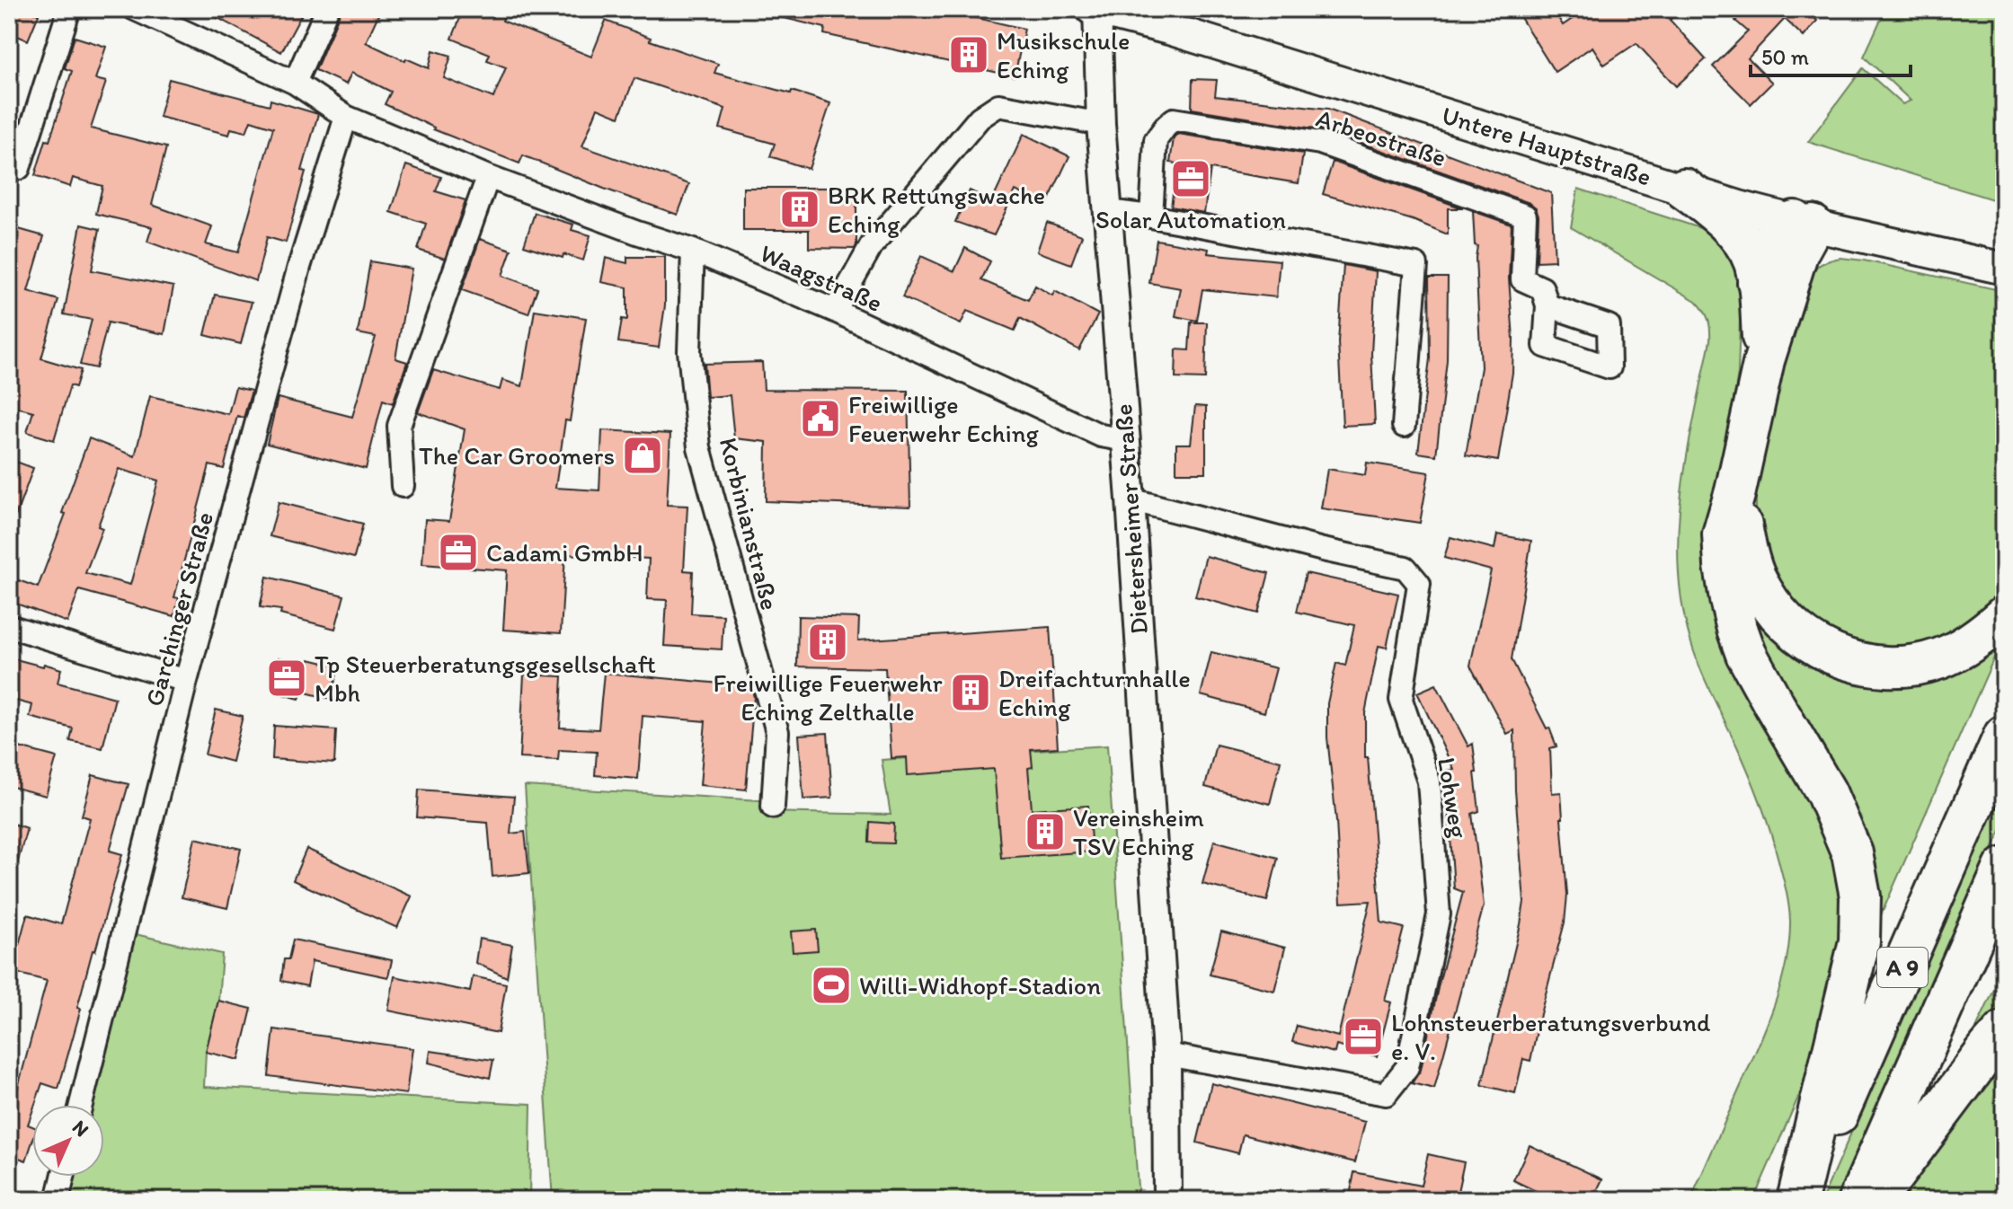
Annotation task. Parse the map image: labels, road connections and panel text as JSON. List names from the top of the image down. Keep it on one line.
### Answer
{"streets":{"highway":["A 9"],"main road":["Untere Hauptstraße"],"street":["Arbeostraße","Waagstraße","Dietersheimer Straße","Korbinianstraße","Garchinger Straße","Lohweg"]},"crossings":[["Untere Hauptstraße","Dietersheimer Straße"],["Waagstraße","Dietersheimer Straße"],["Waagstraße","Korbinianstraße"],["Waagstraße","Garchinger Straße"],["Dietersheimer Straße","Lohweg"]],"places":{"building":["Musikschule Eching","BRK Rettungswache Eching","Freiwillige Feuerwehr Eching Zelthalle","Dreifachturnhalle Eching","Vereinsheim TSV Eching"],"office":["Solar Automation","Cadami GmbH","Tp Steuerberatungsgesellschaft Mbh","Lohnsteuerberatungsverbund e. V."],"public building":["Freiwillige Feuerwehr Eching"],"shop":["The Car Groomers"],"sports":["Willi-Widhopf-Stadion"]},"scale_bar":"50 m","north":"top right"}
